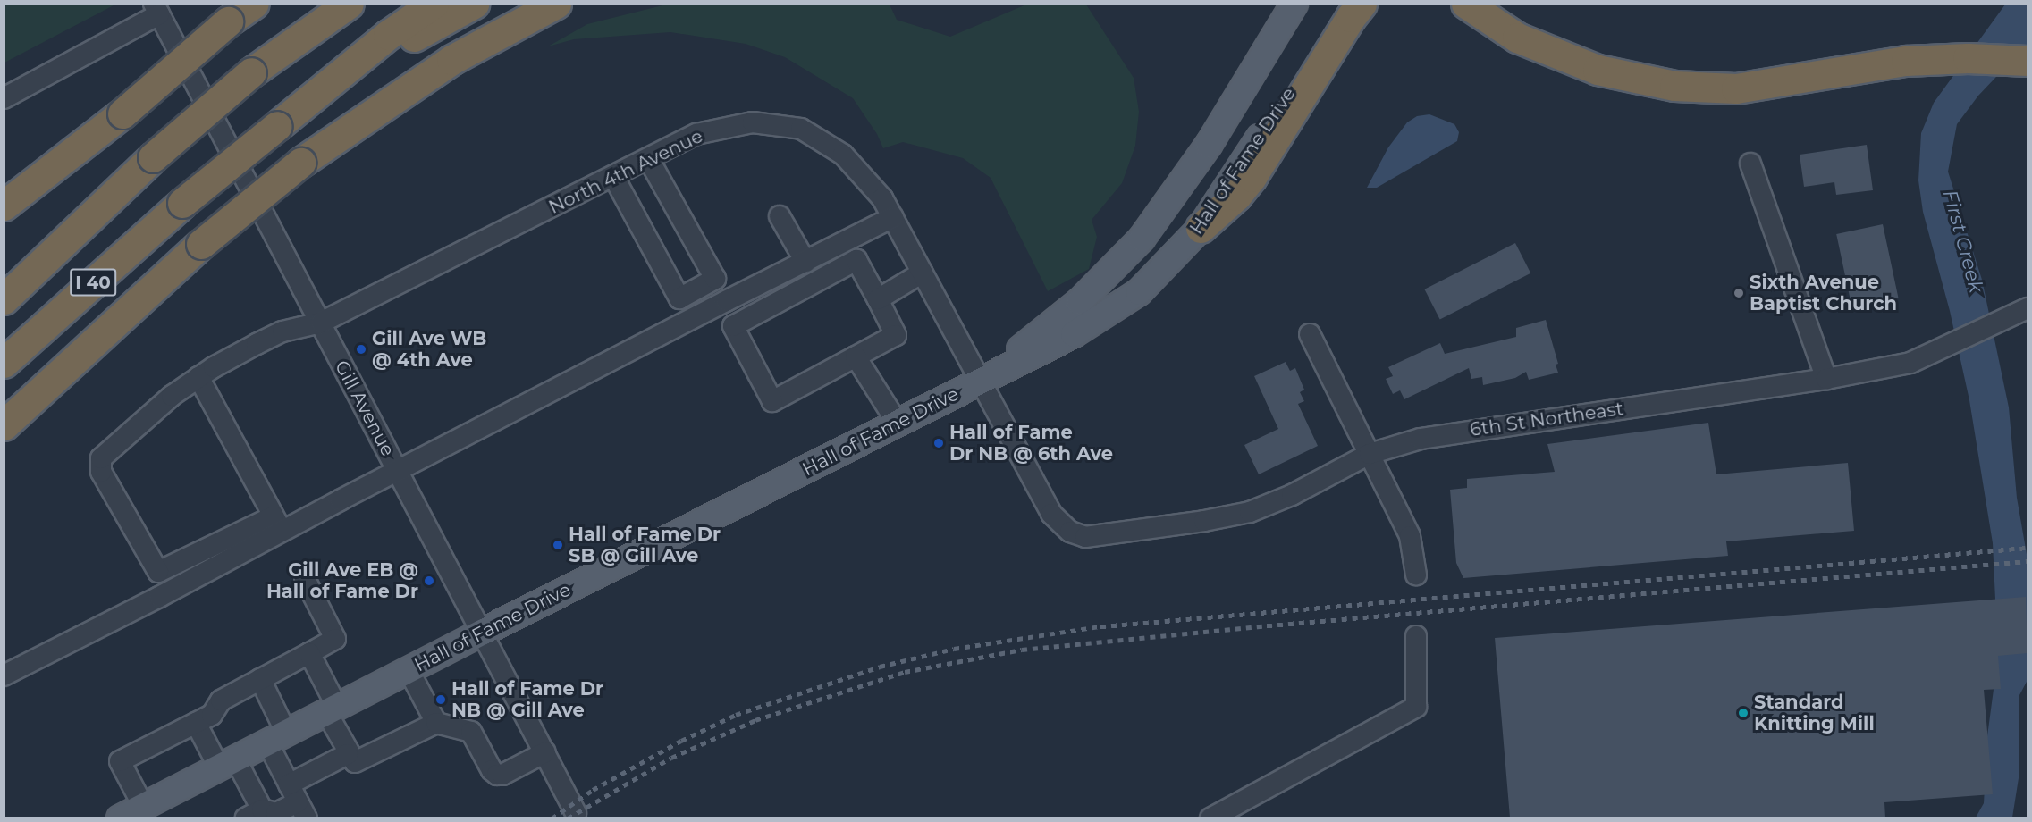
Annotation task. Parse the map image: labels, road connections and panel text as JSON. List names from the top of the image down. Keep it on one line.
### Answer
{"streets":{"highway":["I 40"],"main road":["Hall of Fame Drive"],"street":["North 4th Avenue","Gill Avenue","6th St Northeast"]},"crossings":[["Hall of Fame Drive","North 4th Avenue"],["Hall of Fame Drive","Gill Avenue"],["North 4th Avenue","Gill Avenue"],["North 4th Avenue","6th St Northeast"]],"water":["First Creek"],"places":["Sixth Avenue Baptist Church","Gill Ave WB @ 4th Ave","Hall of Fame Dr NB @ 6th Ave","Hall of Fame Dr SB @ Gill Ave","Gill Ave EB @ Hall of Fame Dr","Hall of Fame Dr NB @ Gill Ave","Standard Knitting Mill"]}
